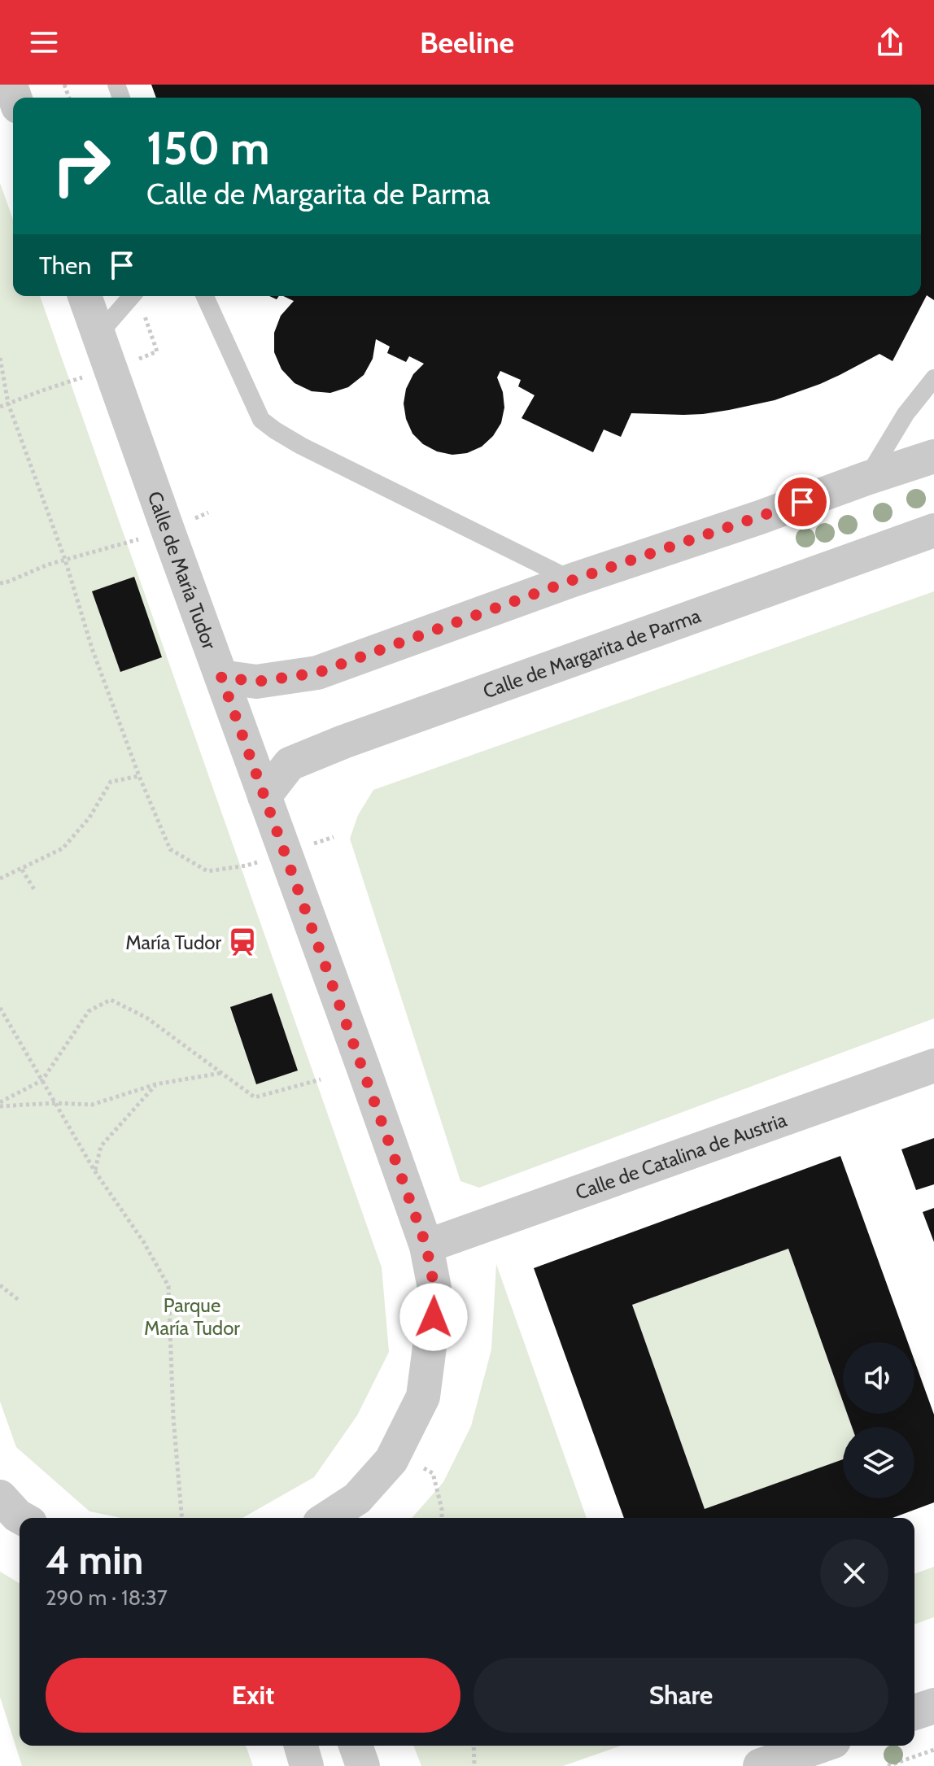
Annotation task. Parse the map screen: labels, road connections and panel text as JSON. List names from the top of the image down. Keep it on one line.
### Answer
{"streets":{"street":["Calle de María Tudor","Calle de Margarita de Parma","Calle de Catalina de Austria"]},"crossings":[["Calle de María Tudor","Calle de Margarita de Parma"],["Calle de María Tudor","Calle de Catalina de Austria"]],"parks":["Parque María Tudor"],"places":{"station":["María Tudor"]},"page":{"header":"Beeline","turn":["150 m","Calle de Margarita de Parma"],"then":"Then","heading":["4 min","290 m · 18:37"],"buttons":["Exit","Share"]}}
